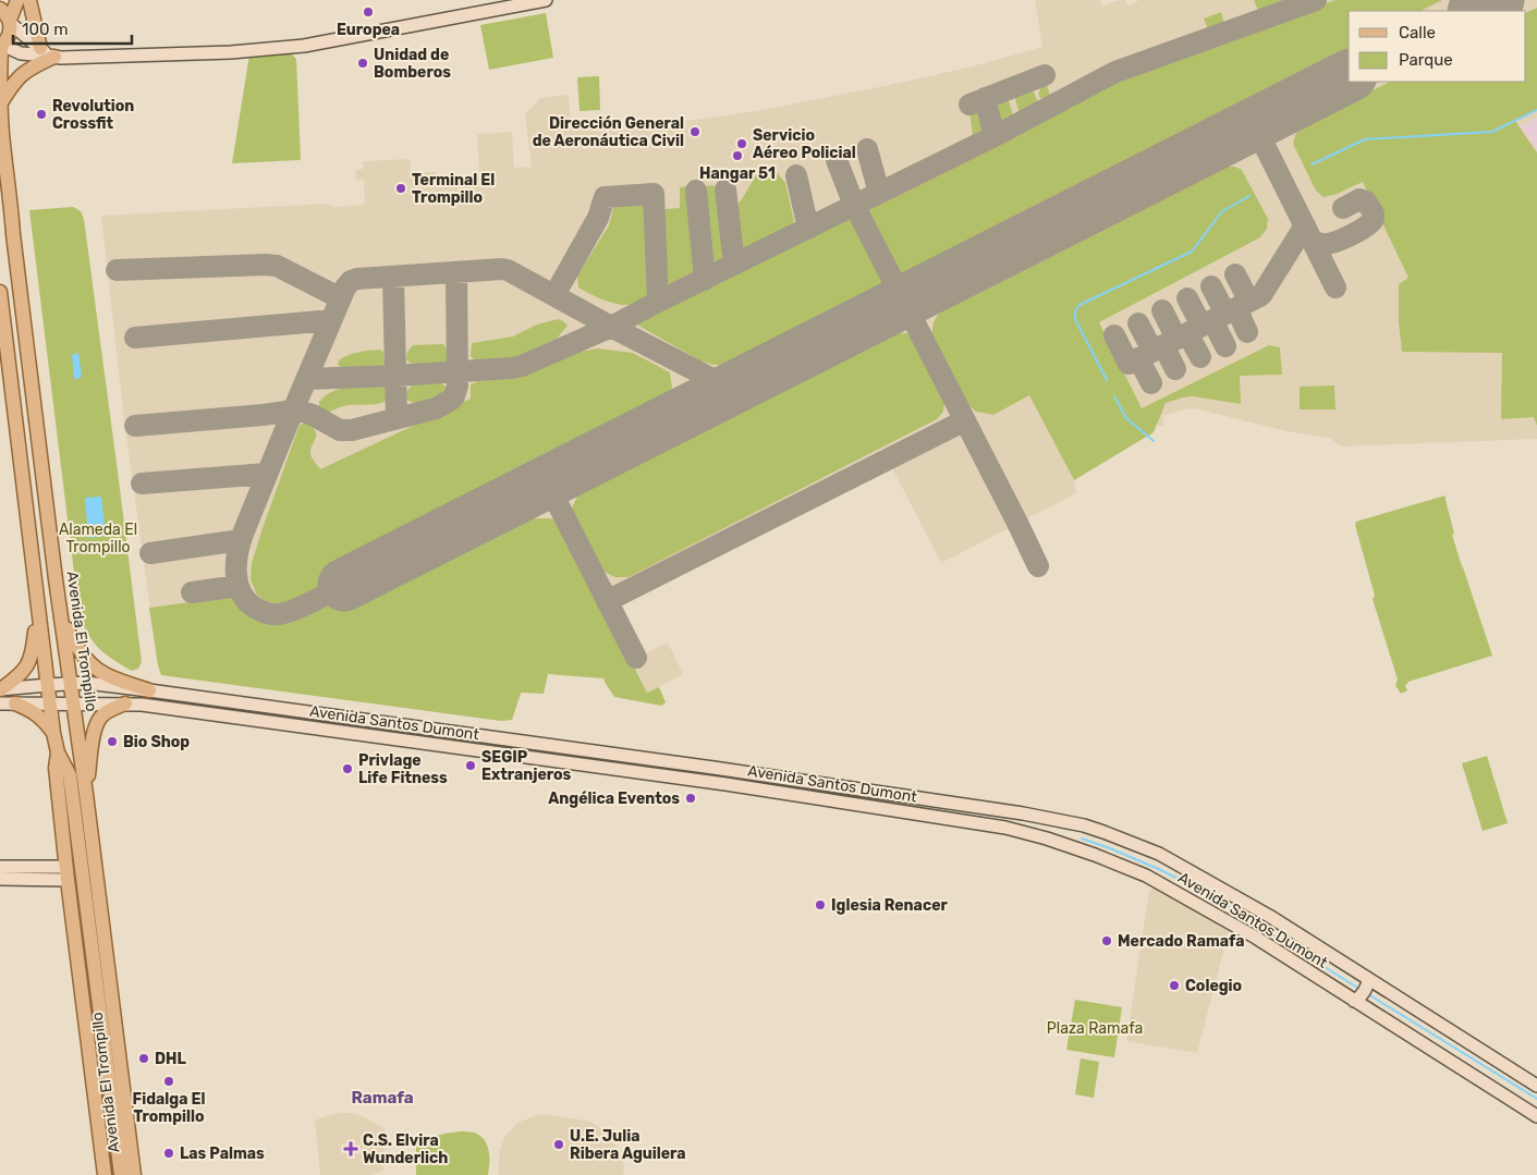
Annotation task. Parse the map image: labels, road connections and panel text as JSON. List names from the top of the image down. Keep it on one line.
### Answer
{"streets":{"main road":["Avenida El Trompillo","Avenida Santos Dumont"]},"crossings":[["Avenida El Trompillo","Avenida Santos Dumont"]],"districts":["Ramafa"],"parks":["Alameda El Trompillo","Plaza Ramafa"],"places":{"other":["Europea","Unidad de Bomberos","Revolution Crossfit","Dirección General de Aeronáutica Civil","Servicio Aéreo Policial","Hangar 51","Terminal El Trompillo","Bio Shop","SEGIP Extranjeros","Privlage Life Fitness","Angélica Eventos","Iglesia Renacer","Mercado Ramafa","Colegio","DHL","Fidalga El Trompillo","U.E. Julia Ribera Aguilera","Las Palmas"],"health":["C.S. Elvira Wunderlich"]},"legend":["Calle","Parque"],"scale_bar":"100 m"}
